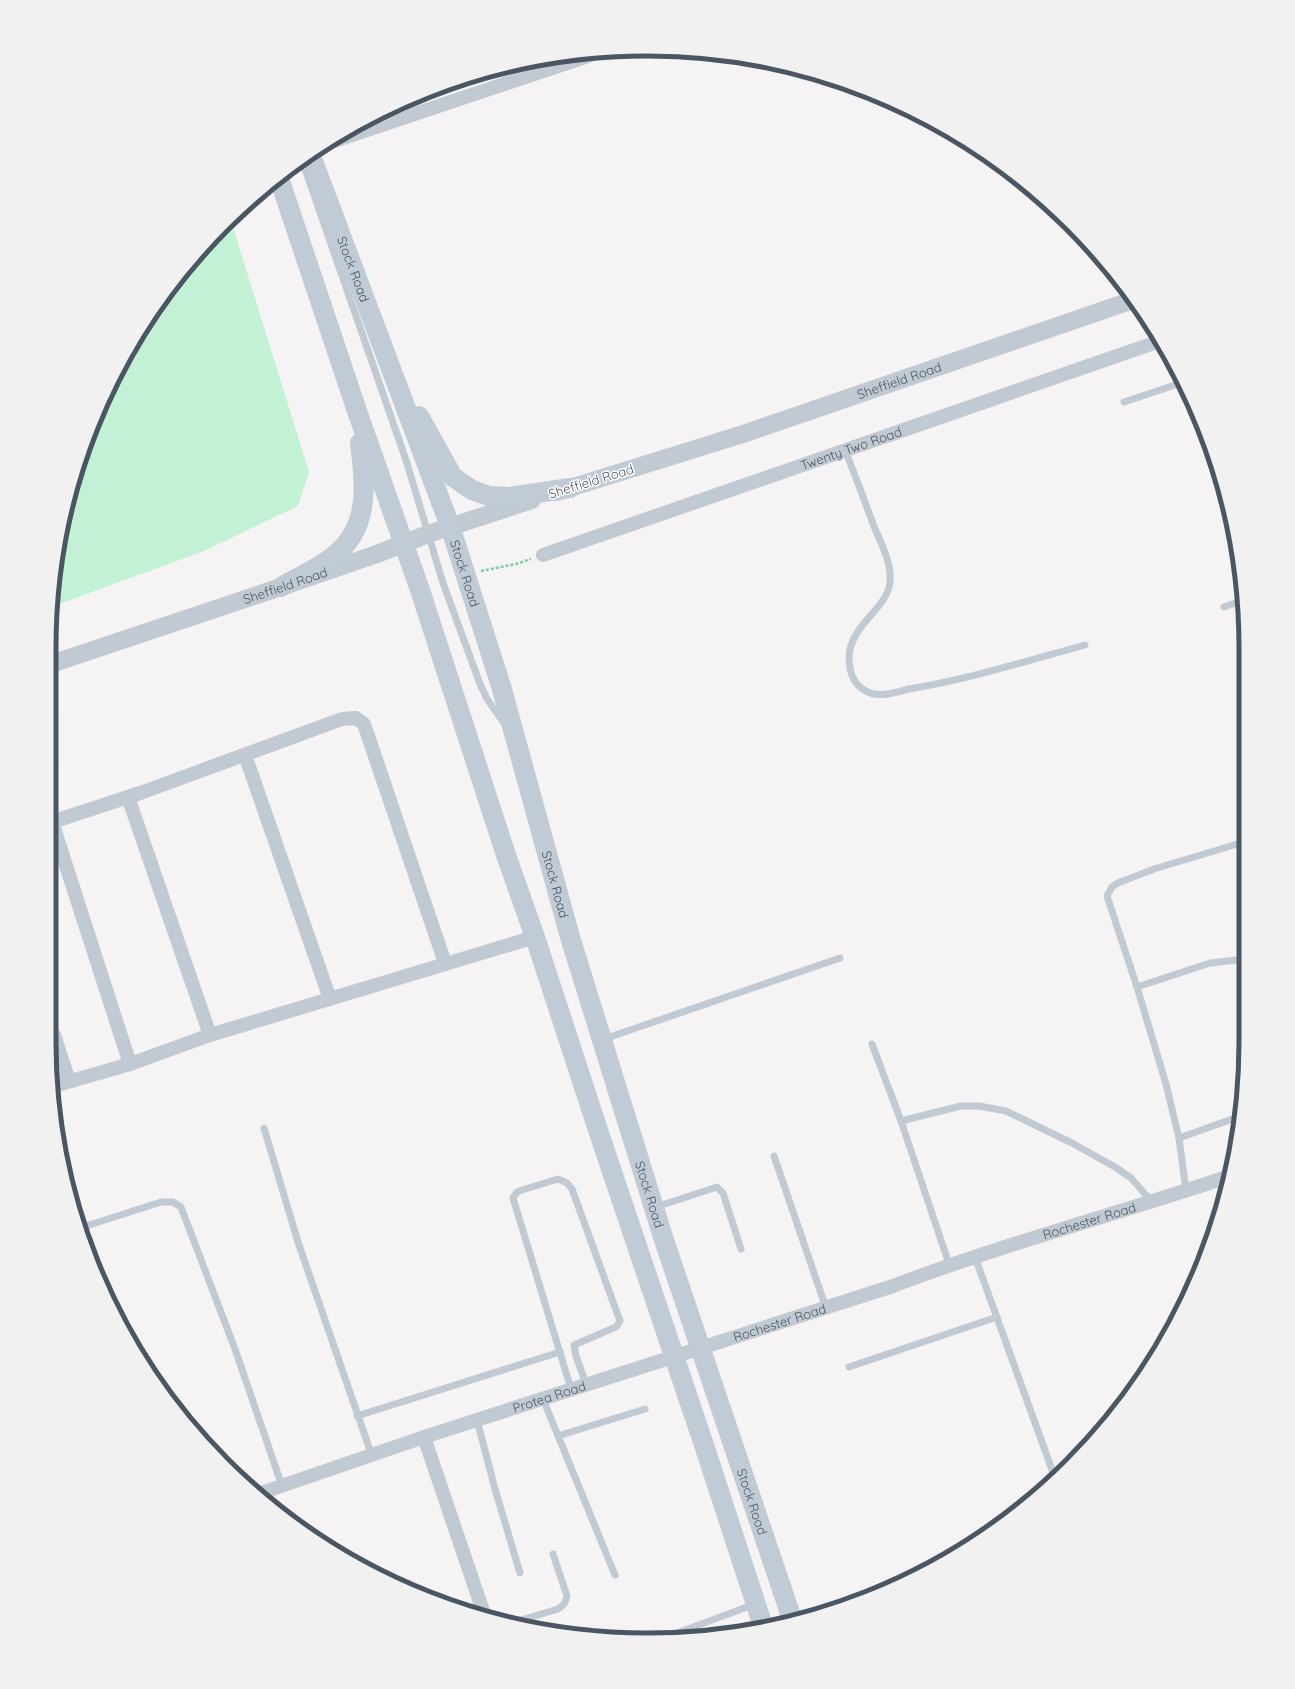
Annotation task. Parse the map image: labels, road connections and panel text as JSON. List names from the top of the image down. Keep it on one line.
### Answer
{"streets":{"main road":["Stock Road"],"street":["Sheffield Road","Twenty Two Road","Rochester Road","Protea Road"]},"crossings":[["Stock Road","Sheffield Road"],["Stock Road","Rochester Road"],["Rochester Road","Protea Road"]]}
